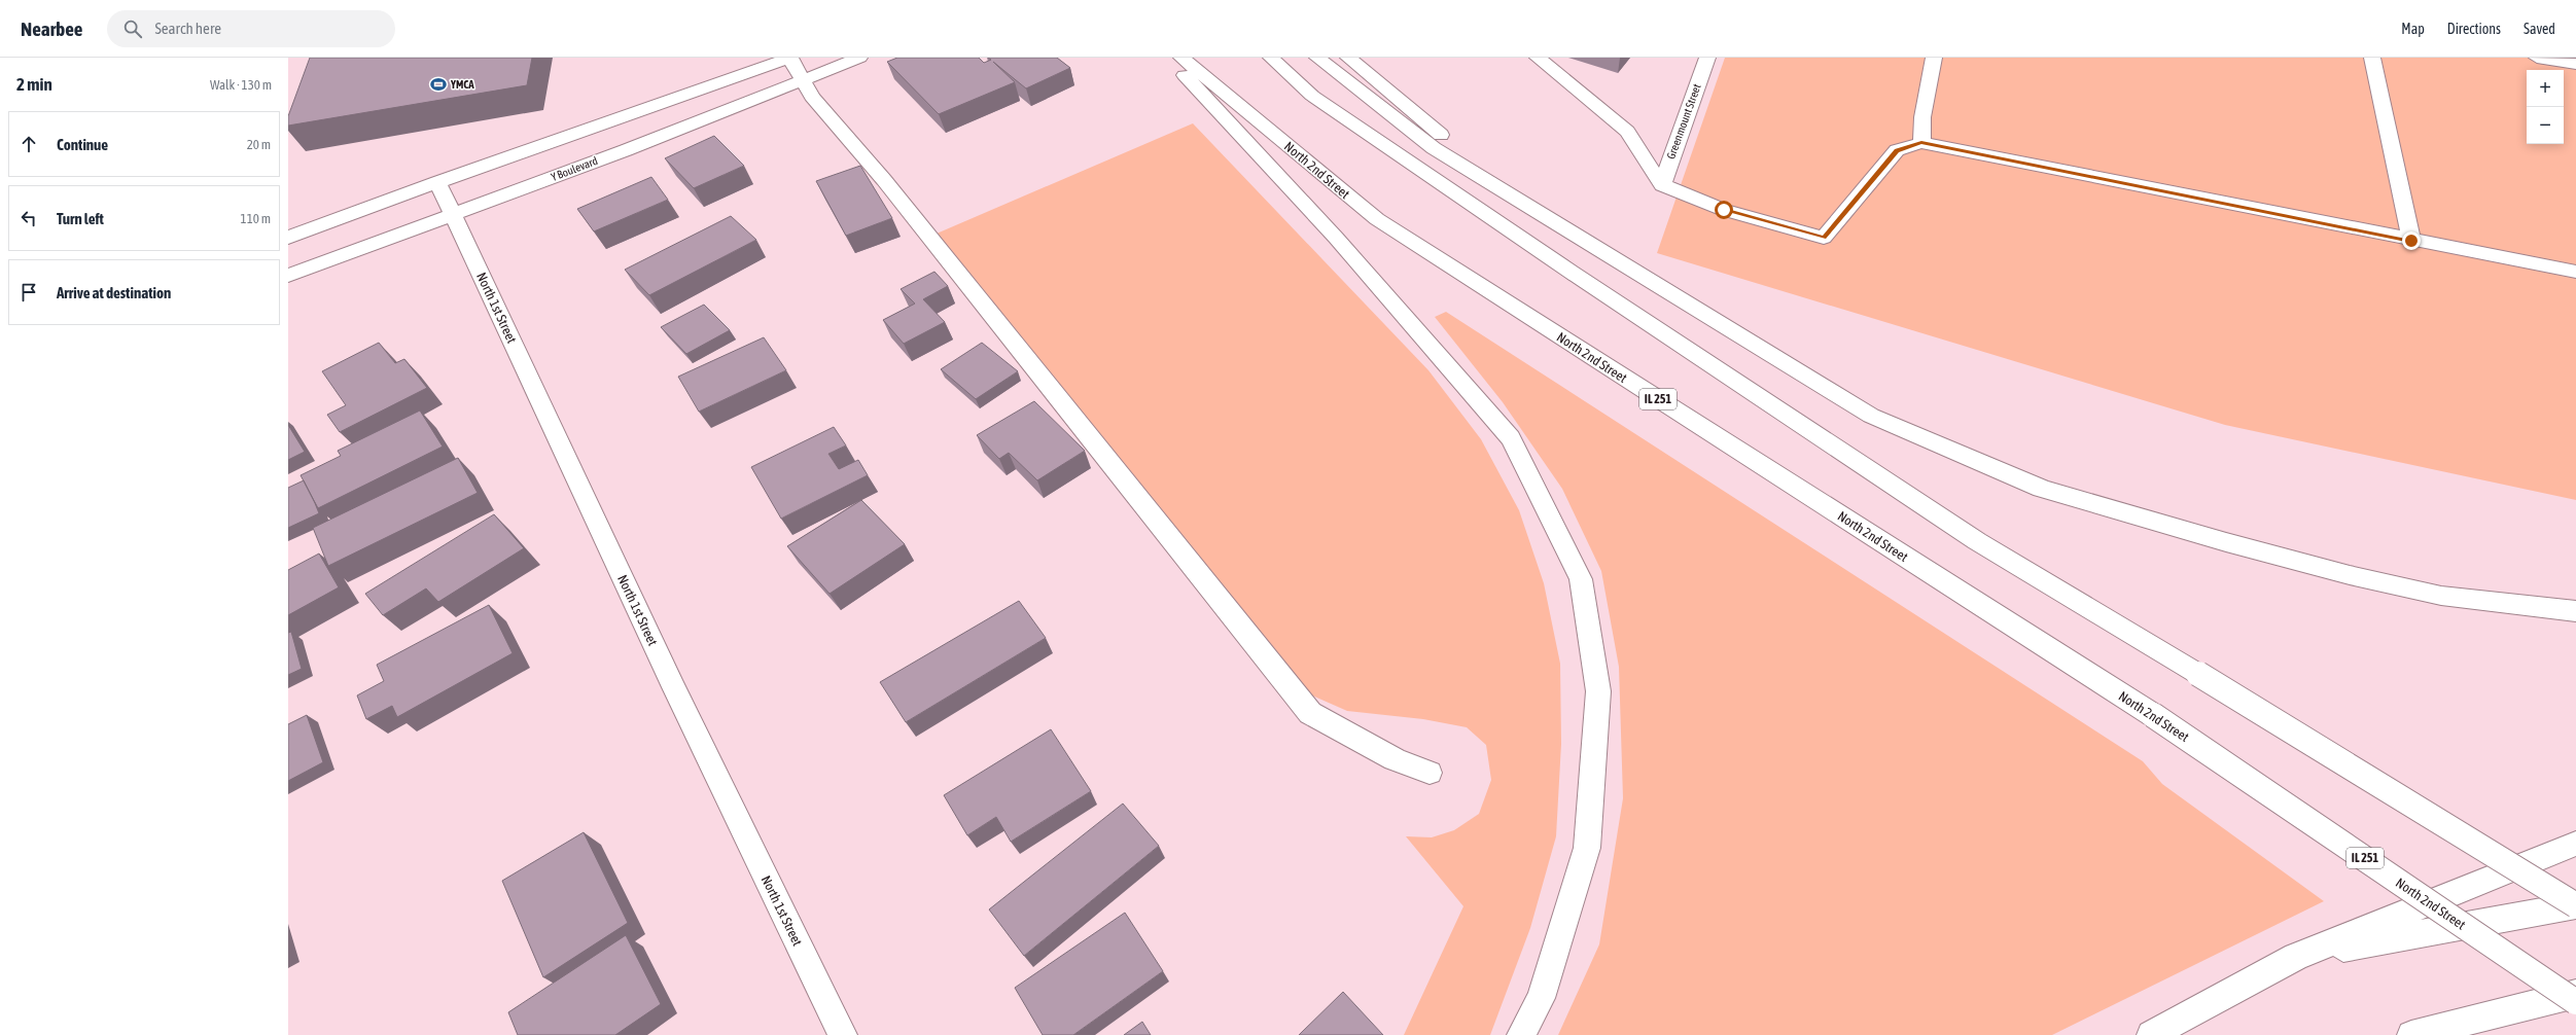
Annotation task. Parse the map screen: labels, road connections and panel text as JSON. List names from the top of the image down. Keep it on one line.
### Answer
{"streets":{"main road":["Greenmount Street","Y Boulevard","North 2nd Street","North 1st Street","IL 251"]},"crossings":[["Y Boulevard","North 1st Street"]],"places":{"sports":["YMCA"]},"page":{"header":"Nearbee","search":"Search here","nav":["Map","Directions","Saved"],"heading":["2 min","Walk · 130 m"],"map_buttons":["+","−"],"list":[["Continue","20 m"],["Turn left","110 m"],"Arrive at destination"]}}
